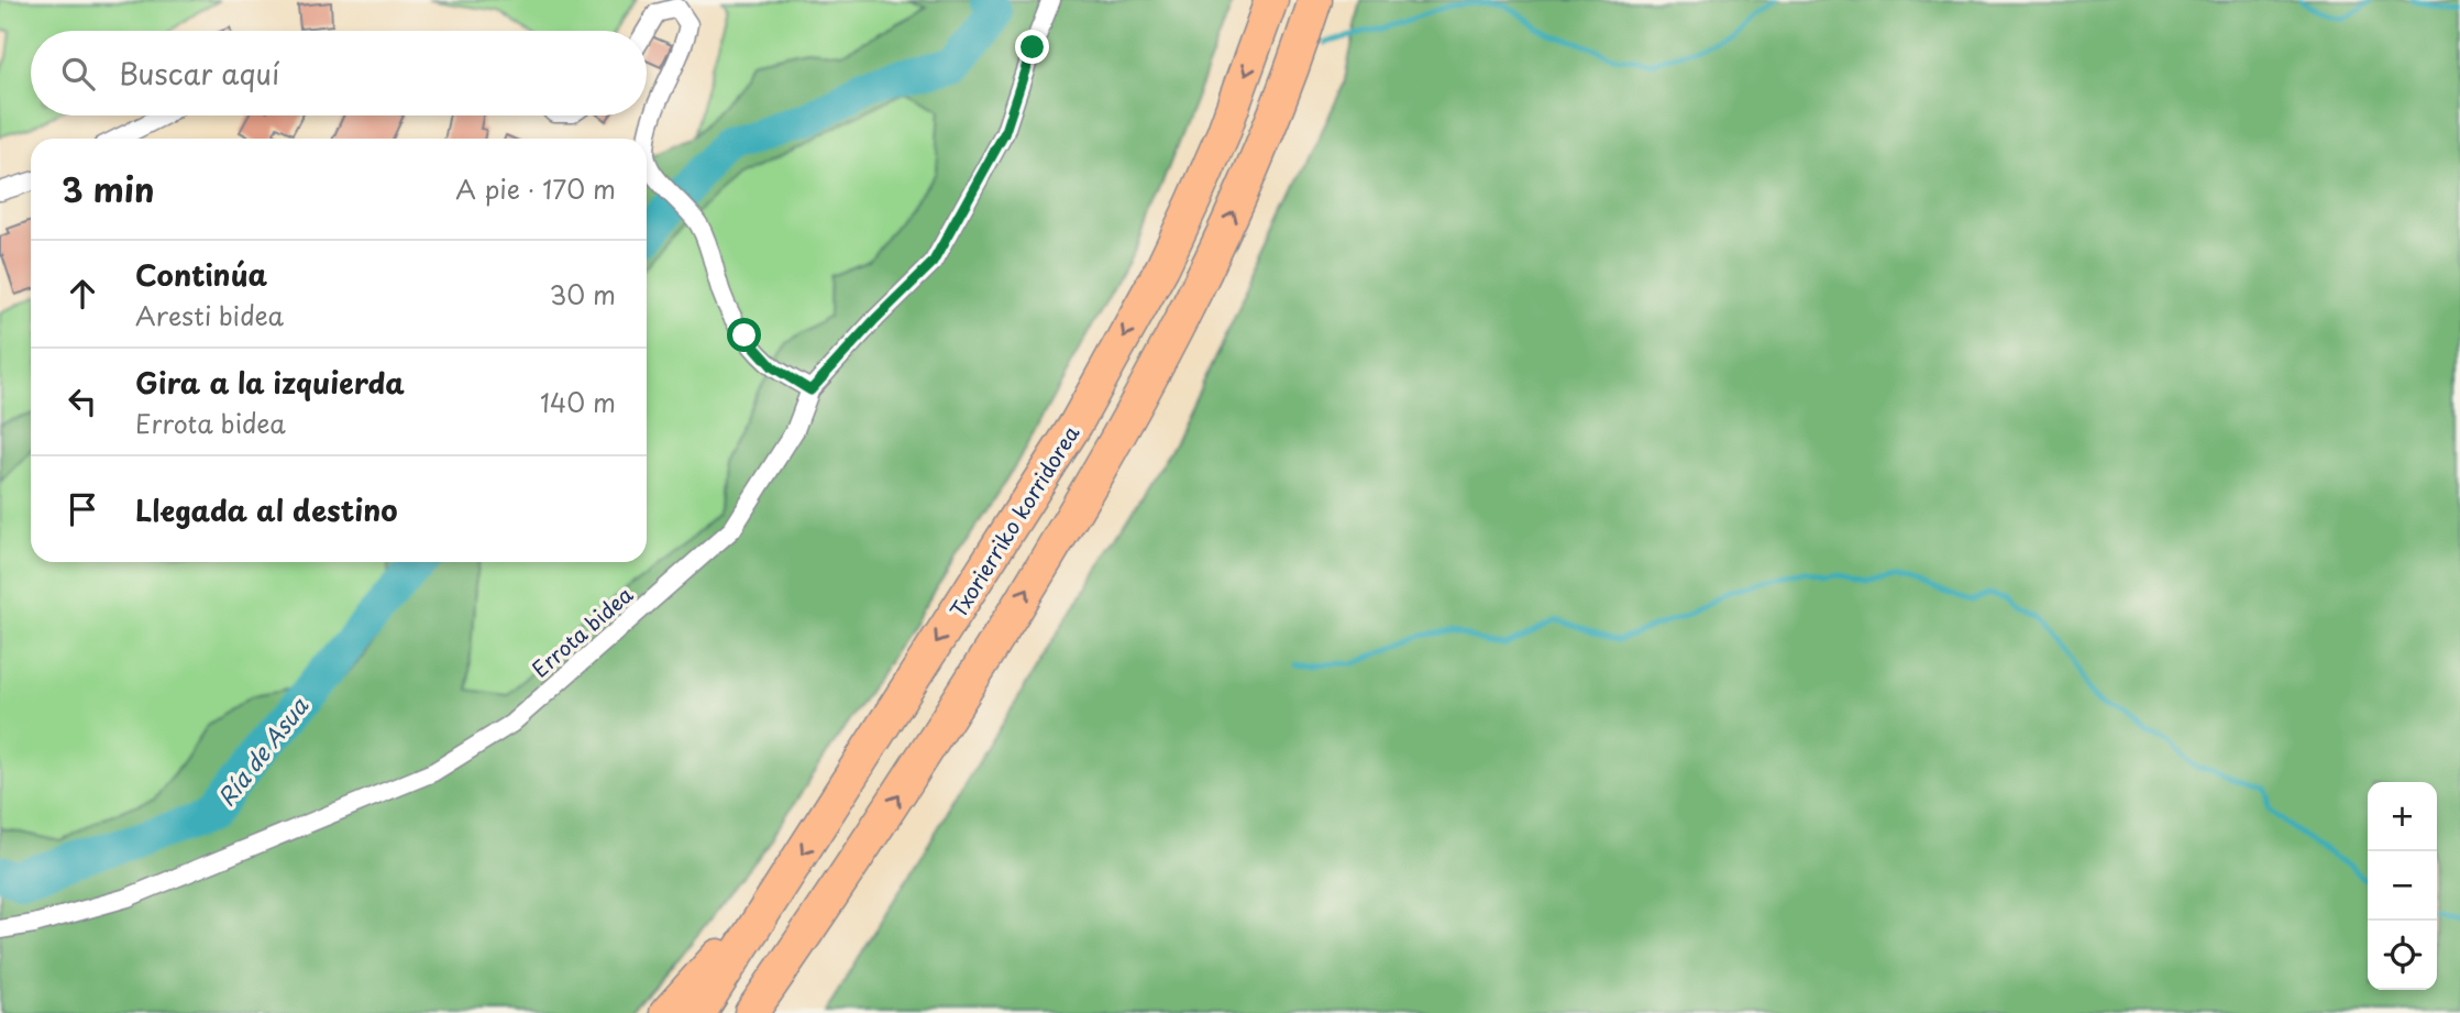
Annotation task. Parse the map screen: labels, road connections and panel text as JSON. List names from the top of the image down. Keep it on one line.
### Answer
{"streets":{"highway":["Txorierriko korridorea"],"street":["Errota bidea"]},"water":["Ría de Asua"],"page":{"search":"Buscar aquí","heading":["3 min","A pie · 170 m"],"list":[["Continúa","Aresti bidea","30 m"],["Gira a la izquierda","Errota bidea","140 m"],"Llegada al destino"],"map_buttons":["+","−"]}}
